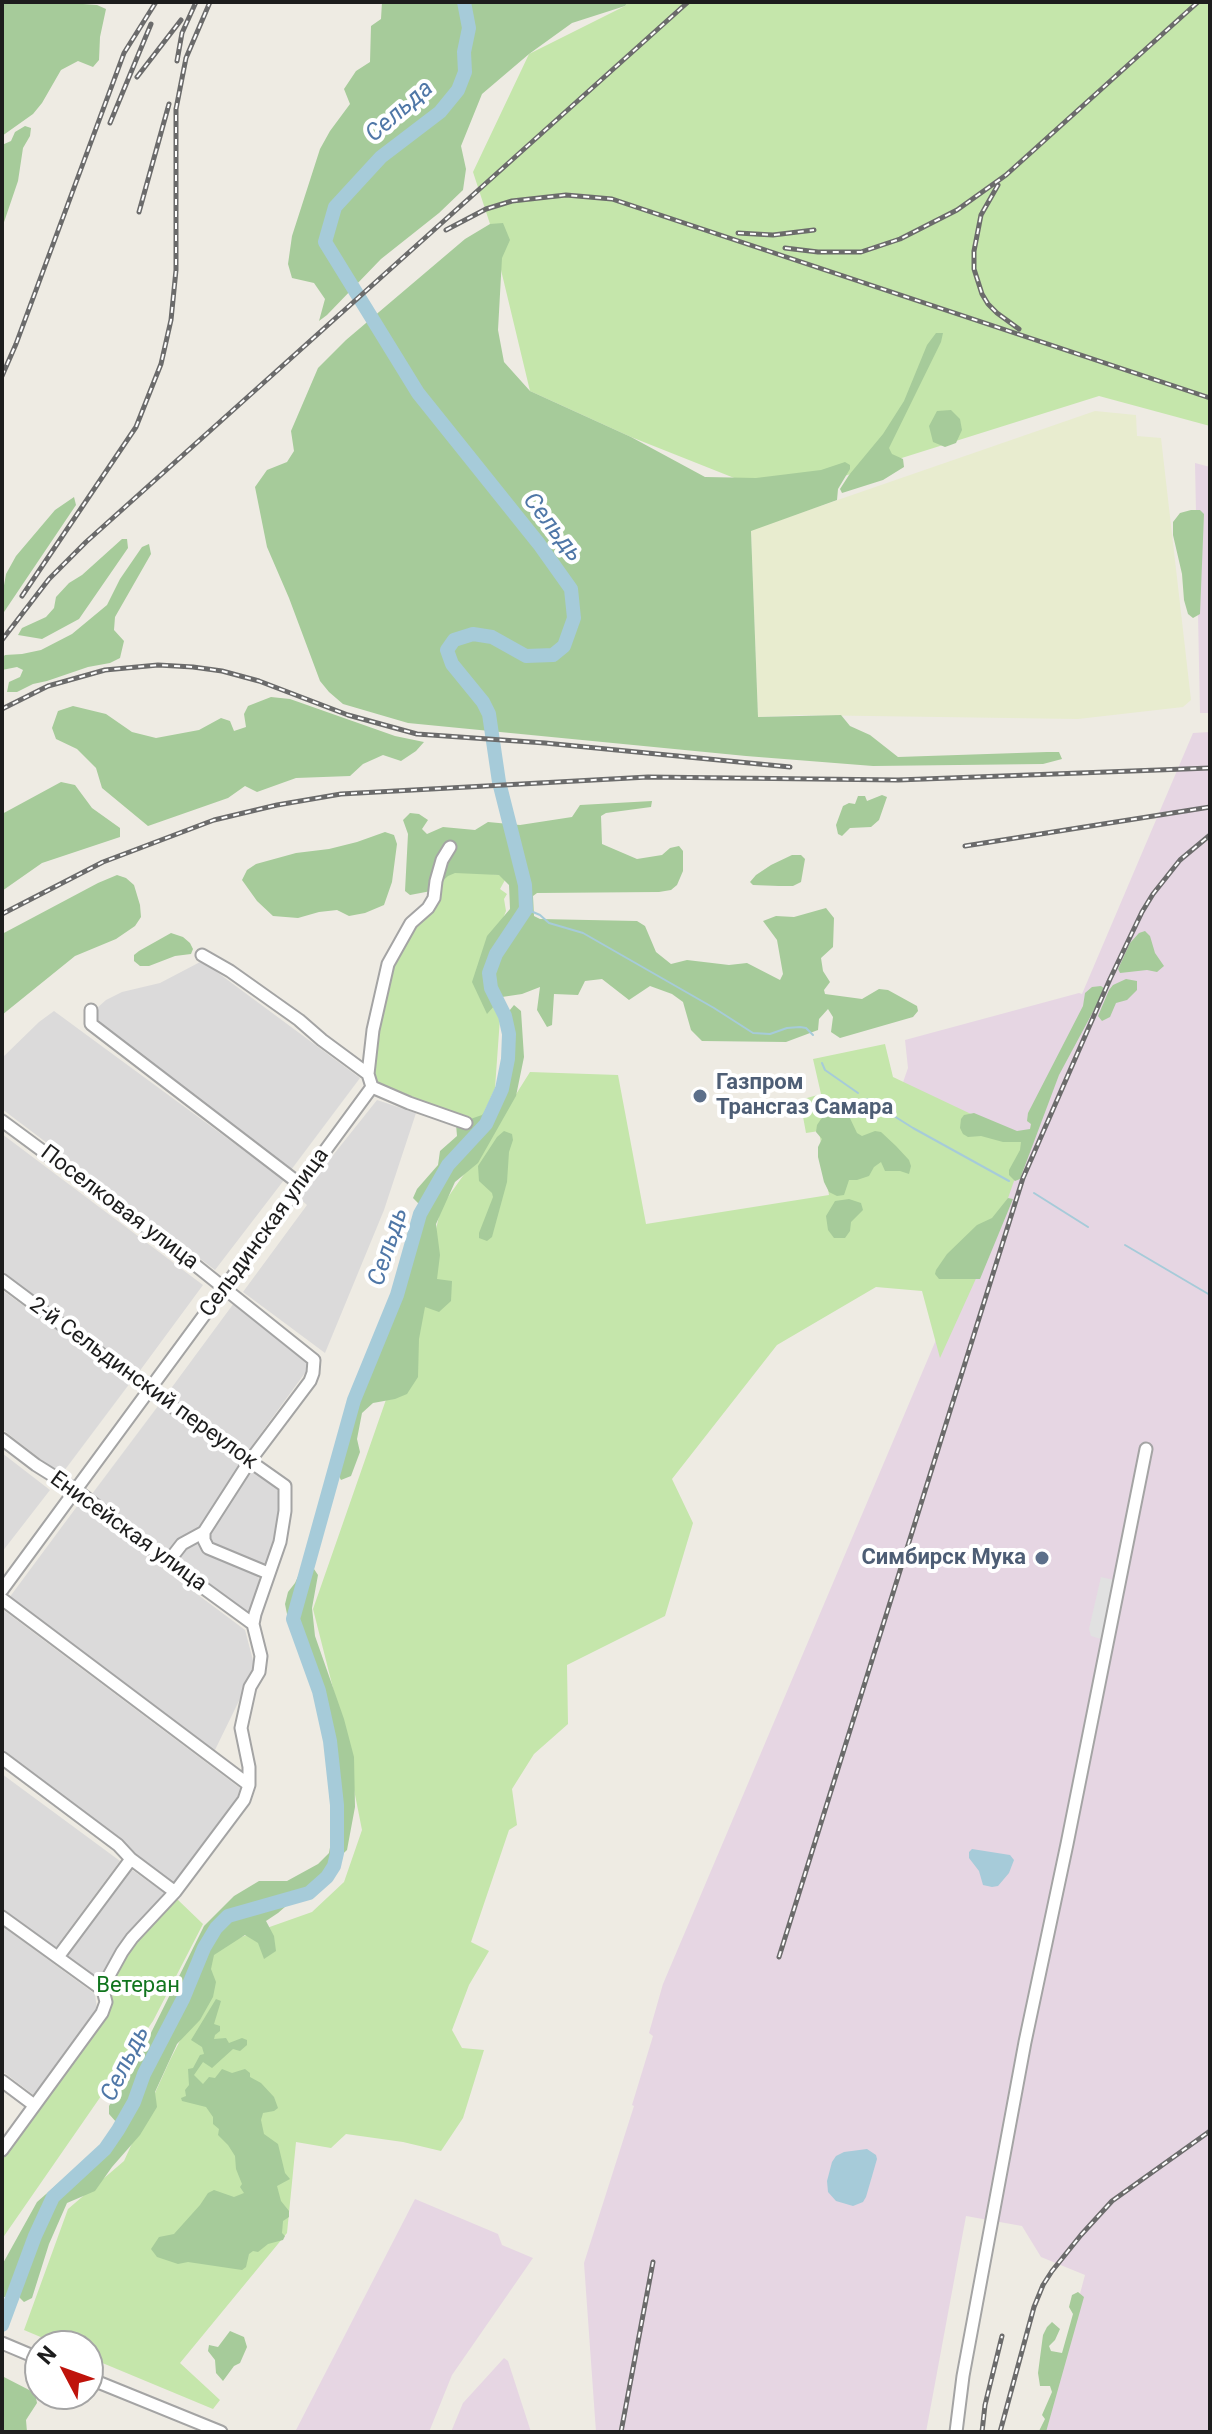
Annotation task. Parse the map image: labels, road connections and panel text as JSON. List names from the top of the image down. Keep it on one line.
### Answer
{"streets":{"street":["Поселковая улица","Сельдинская улица","2-й Сельдинский переулок","Енисейская улица"]},"crossings":[["Поселковая улица","Сельдинская улица"],["Поселковая улица","2-й Сельдинский переулок"],["Сельдинская улица","2-й Сельдинский переулок"],["Сельдинская улица","Енисейская улица"]],"water":["Сельда","Сельдь"],"parks":["Ветеран"],"places":["Газпром Трансгаз Самара","Симбирск Мука"],"north":"top left"}
